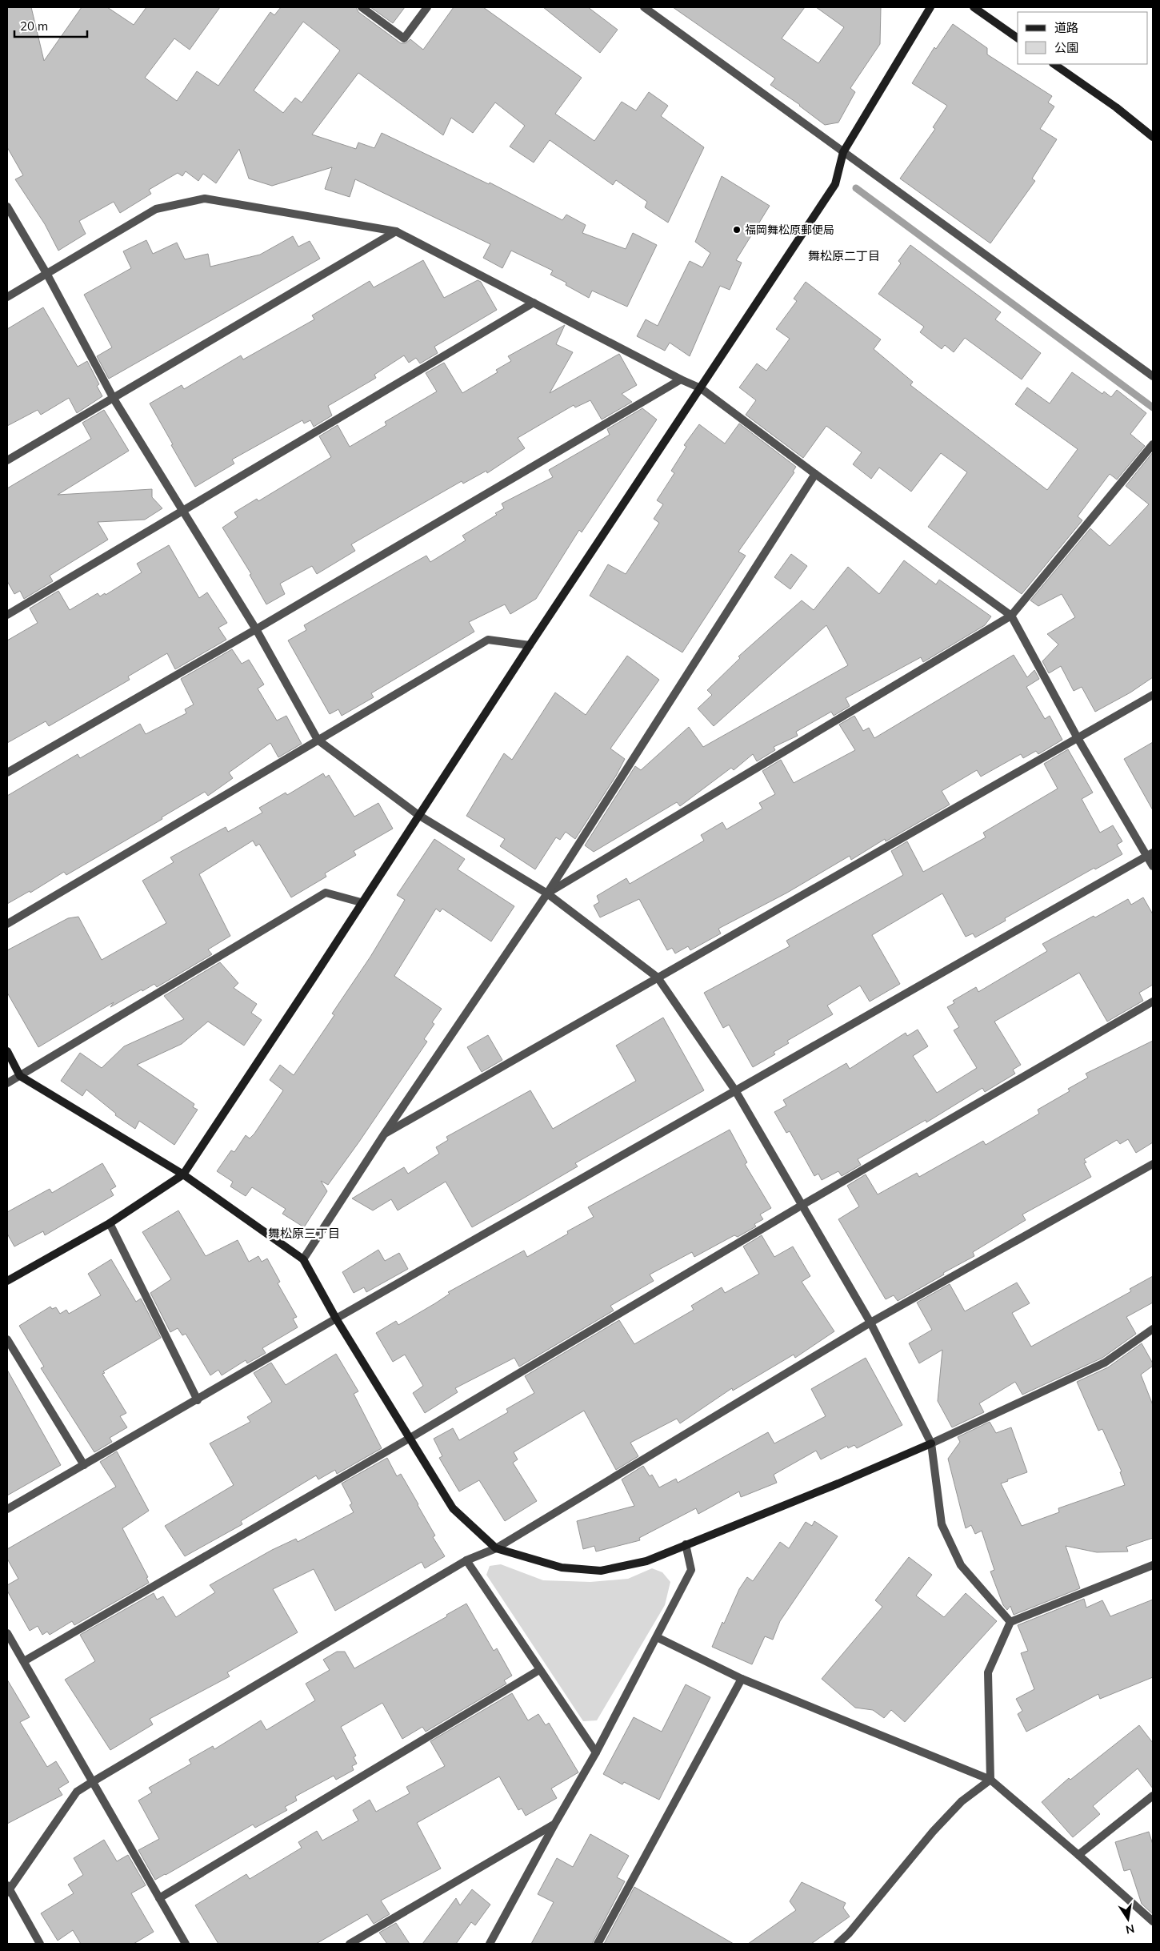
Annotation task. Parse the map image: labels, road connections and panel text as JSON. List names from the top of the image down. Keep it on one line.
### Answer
{"districts":["舞松原二丁目","舞松原三丁目"],"places":["福岡舞松原郵便局"],"legend":["道路","公園"],"scale_bar":"20 m","north":"bottom"}
